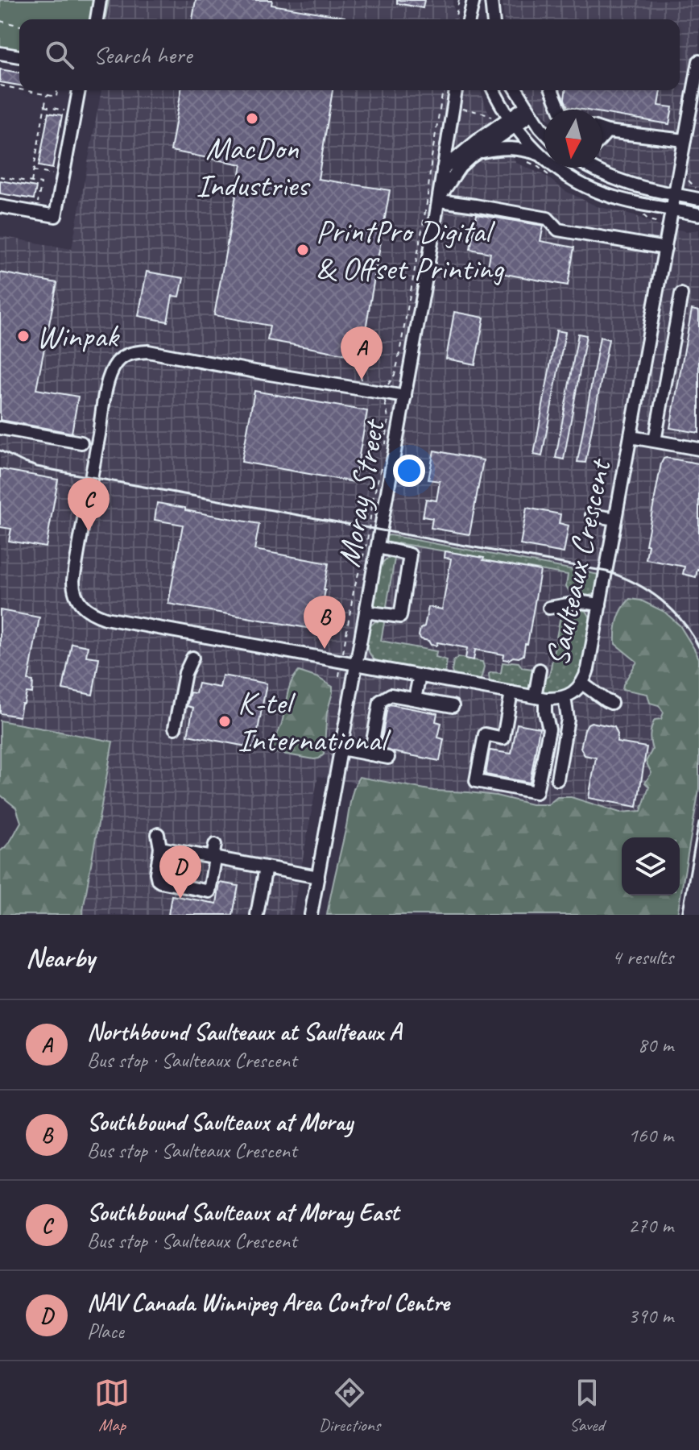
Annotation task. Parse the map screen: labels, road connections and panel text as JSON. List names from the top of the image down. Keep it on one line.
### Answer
{"streets":{"street":["Moray Street","Saulteaux Crescent"]},"crossings":[["Moray Street","Saulteaux Crescent"]],"places":["MacDon Industries","PrintPro Digital & Offset Printing","Winpak","K-tel International"],"north":"bottom","page":{"search":"Search here","pins":["A","C","B","D"],"heading":["Nearby","4 results"],"list":[{"mark":"A","name":"Northbound Saulteaux at Saulteaux A","note":"Bus stop · Saulteaux Crescent","value":"80 m"},{"mark":"B","name":"Southbound Saulteaux at Moray","note":"Bus stop · Saulteaux Crescent","value":"160 m"},{"mark":"C","name":"Southbound Saulteaux at Moray East","note":"Bus stop · Saulteaux Crescent","value":"270 m"},{"mark":"D","name":"NAV Canada Winnipeg Area Control Centre","note":"Place","value":"390 m"}],"nav":["Map","Directions","Saved"]}}
